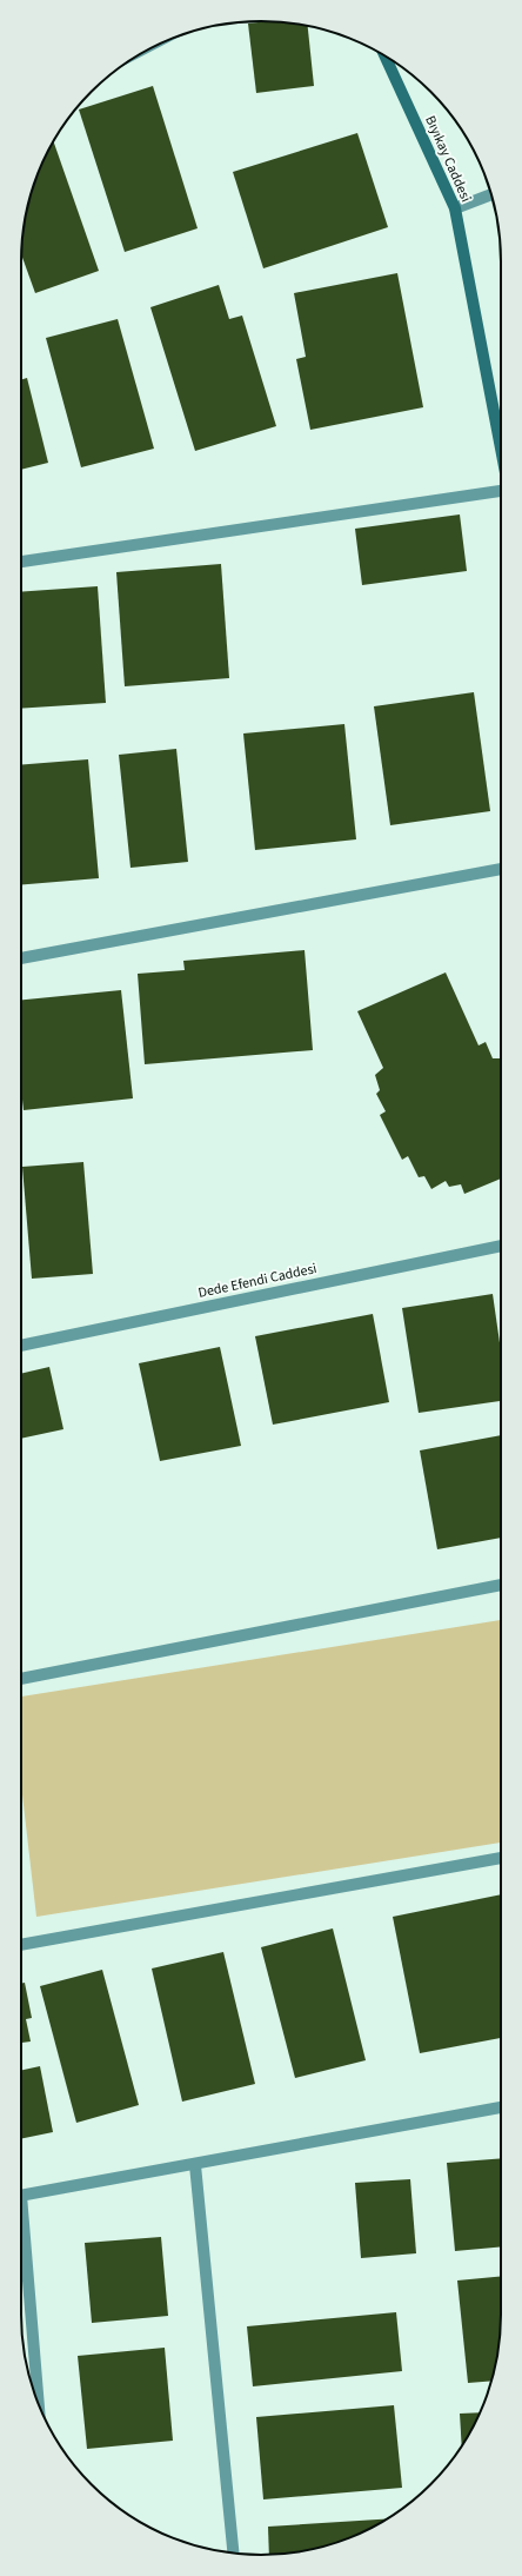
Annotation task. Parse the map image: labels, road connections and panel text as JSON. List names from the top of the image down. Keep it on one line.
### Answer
{"streets":{"street":["Bıyıkay Caddesi","Dede Efendi Caddesi"]}}
